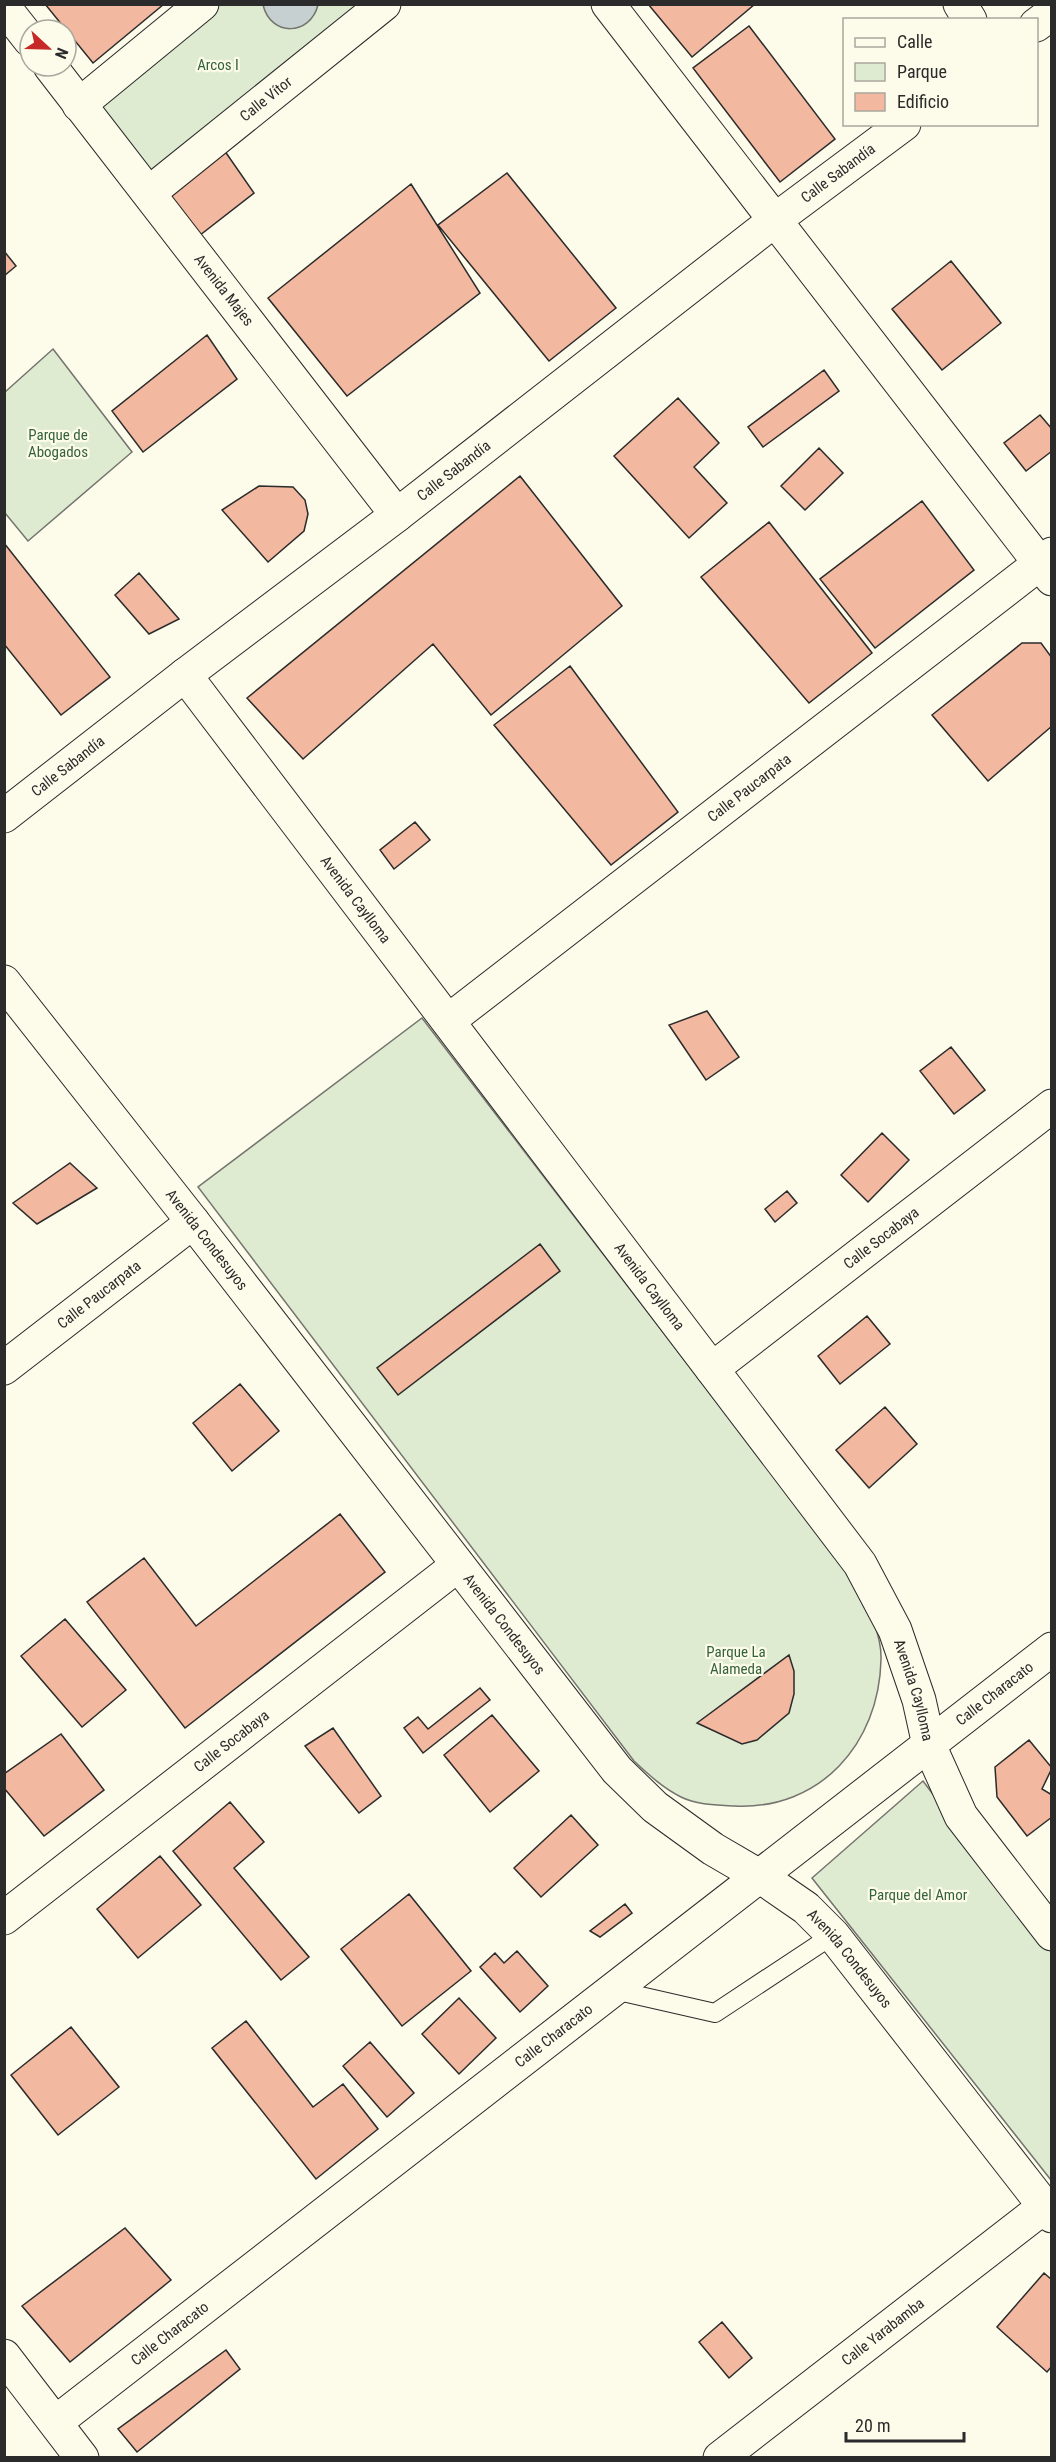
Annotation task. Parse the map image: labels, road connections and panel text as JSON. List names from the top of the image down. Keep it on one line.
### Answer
{"streets":{"street":["Calle Vítor","Calle Sabandía","Avenida Majes","Calle Paucarpata","Avenida Caylloma","Calle Socabaya","Avenida Condesuyos","Calle Characato","Calle Yarabamba"]},"crossings":[["Calle Vítor","Avenida Majes"],["Calle Sabandía","Avenida Majes"],["Calle Sabandía","Avenida Caylloma"],["Calle Paucarpata","Avenida Caylloma"],["Calle Paucarpata","Avenida Condesuyos"],["Avenida Caylloma","Calle Socabaya"],["Avenida Caylloma","Calle Characato"],["Calle Socabaya","Avenida Condesuyos"],["Avenida Condesuyos","Calle Characato"],["Avenida Condesuyos","Calle Yarabamba"]],"parks":["Arcos I","Parque de Abogados","Parque La Alameda","Parque del Amor"],"legend":["Calle","Parque","Edificio"],"scale_bar":"20 m","north":"right"}
